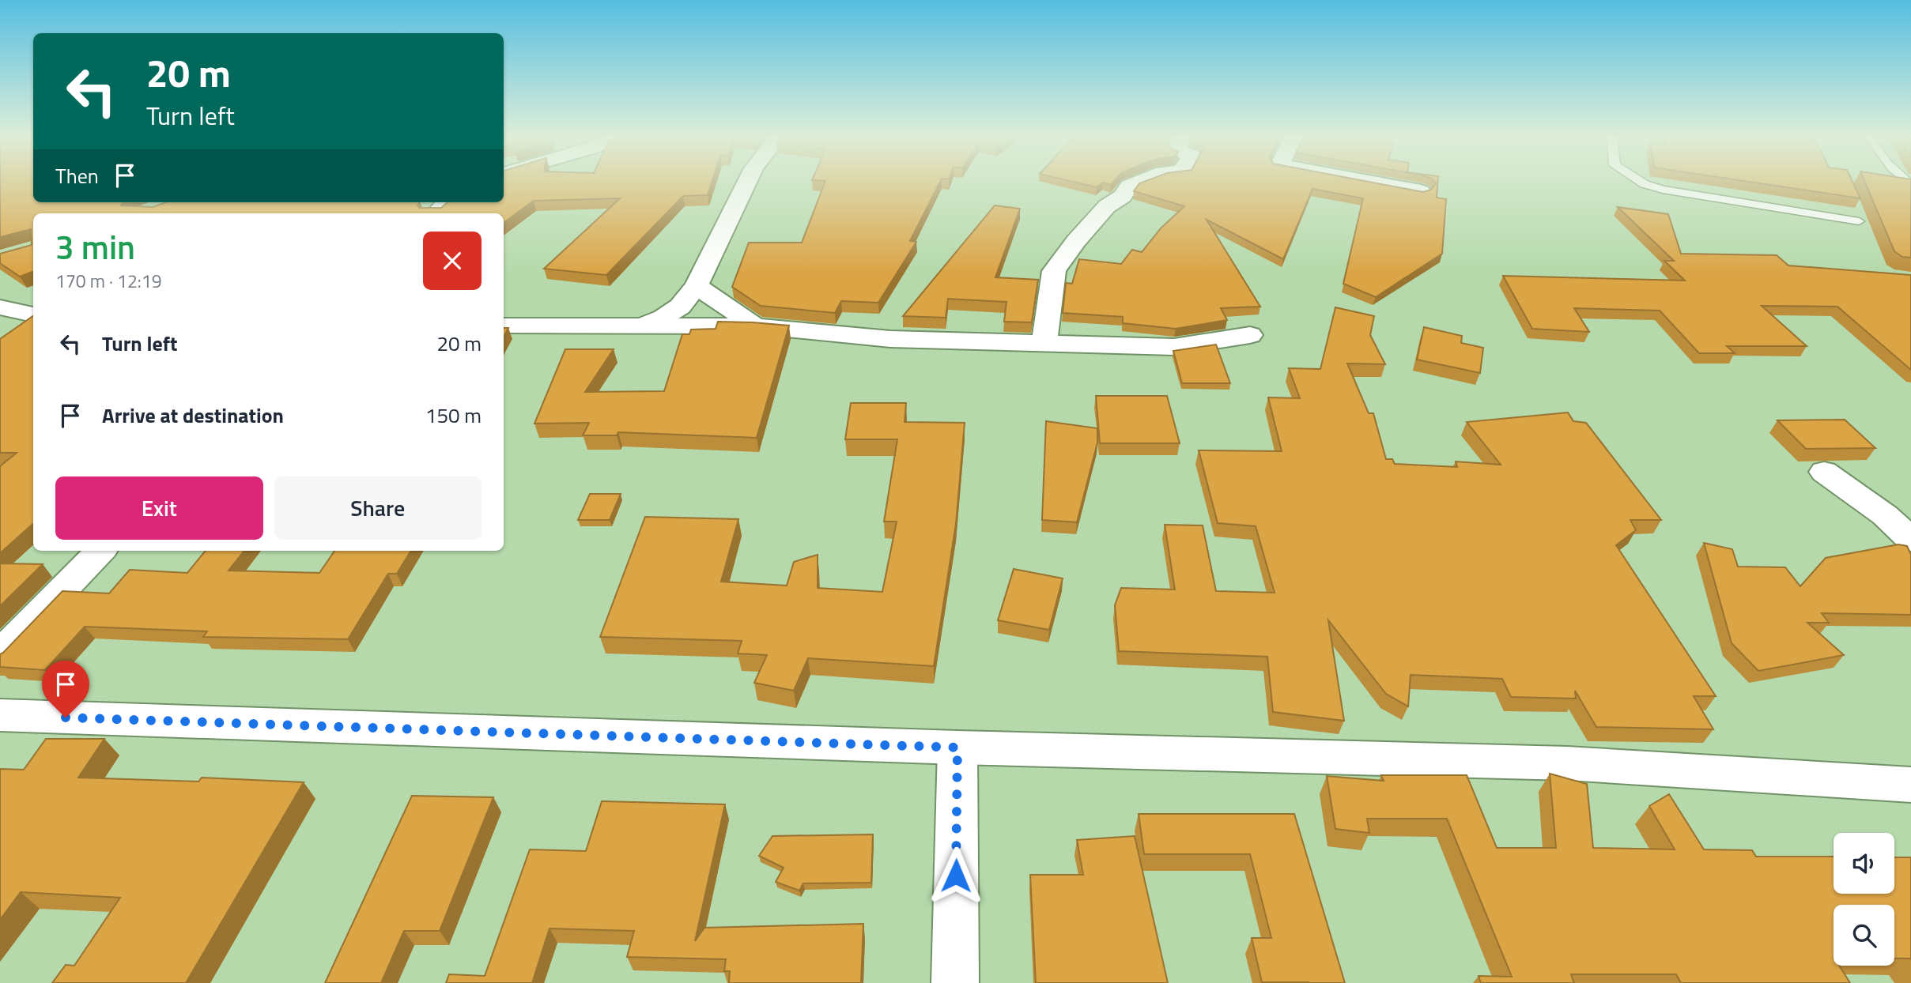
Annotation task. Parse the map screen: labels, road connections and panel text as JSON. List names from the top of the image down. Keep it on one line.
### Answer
{"page":{"turn":["20 m","Turn left"],"then":"Then","heading":["3 min","170 m · 12:19"],"list":[{"name":"Turn left","value":"20 m"},{"name":"Arrive at destination","value":"150 m"}],"buttons":["Exit","Share"]}}
